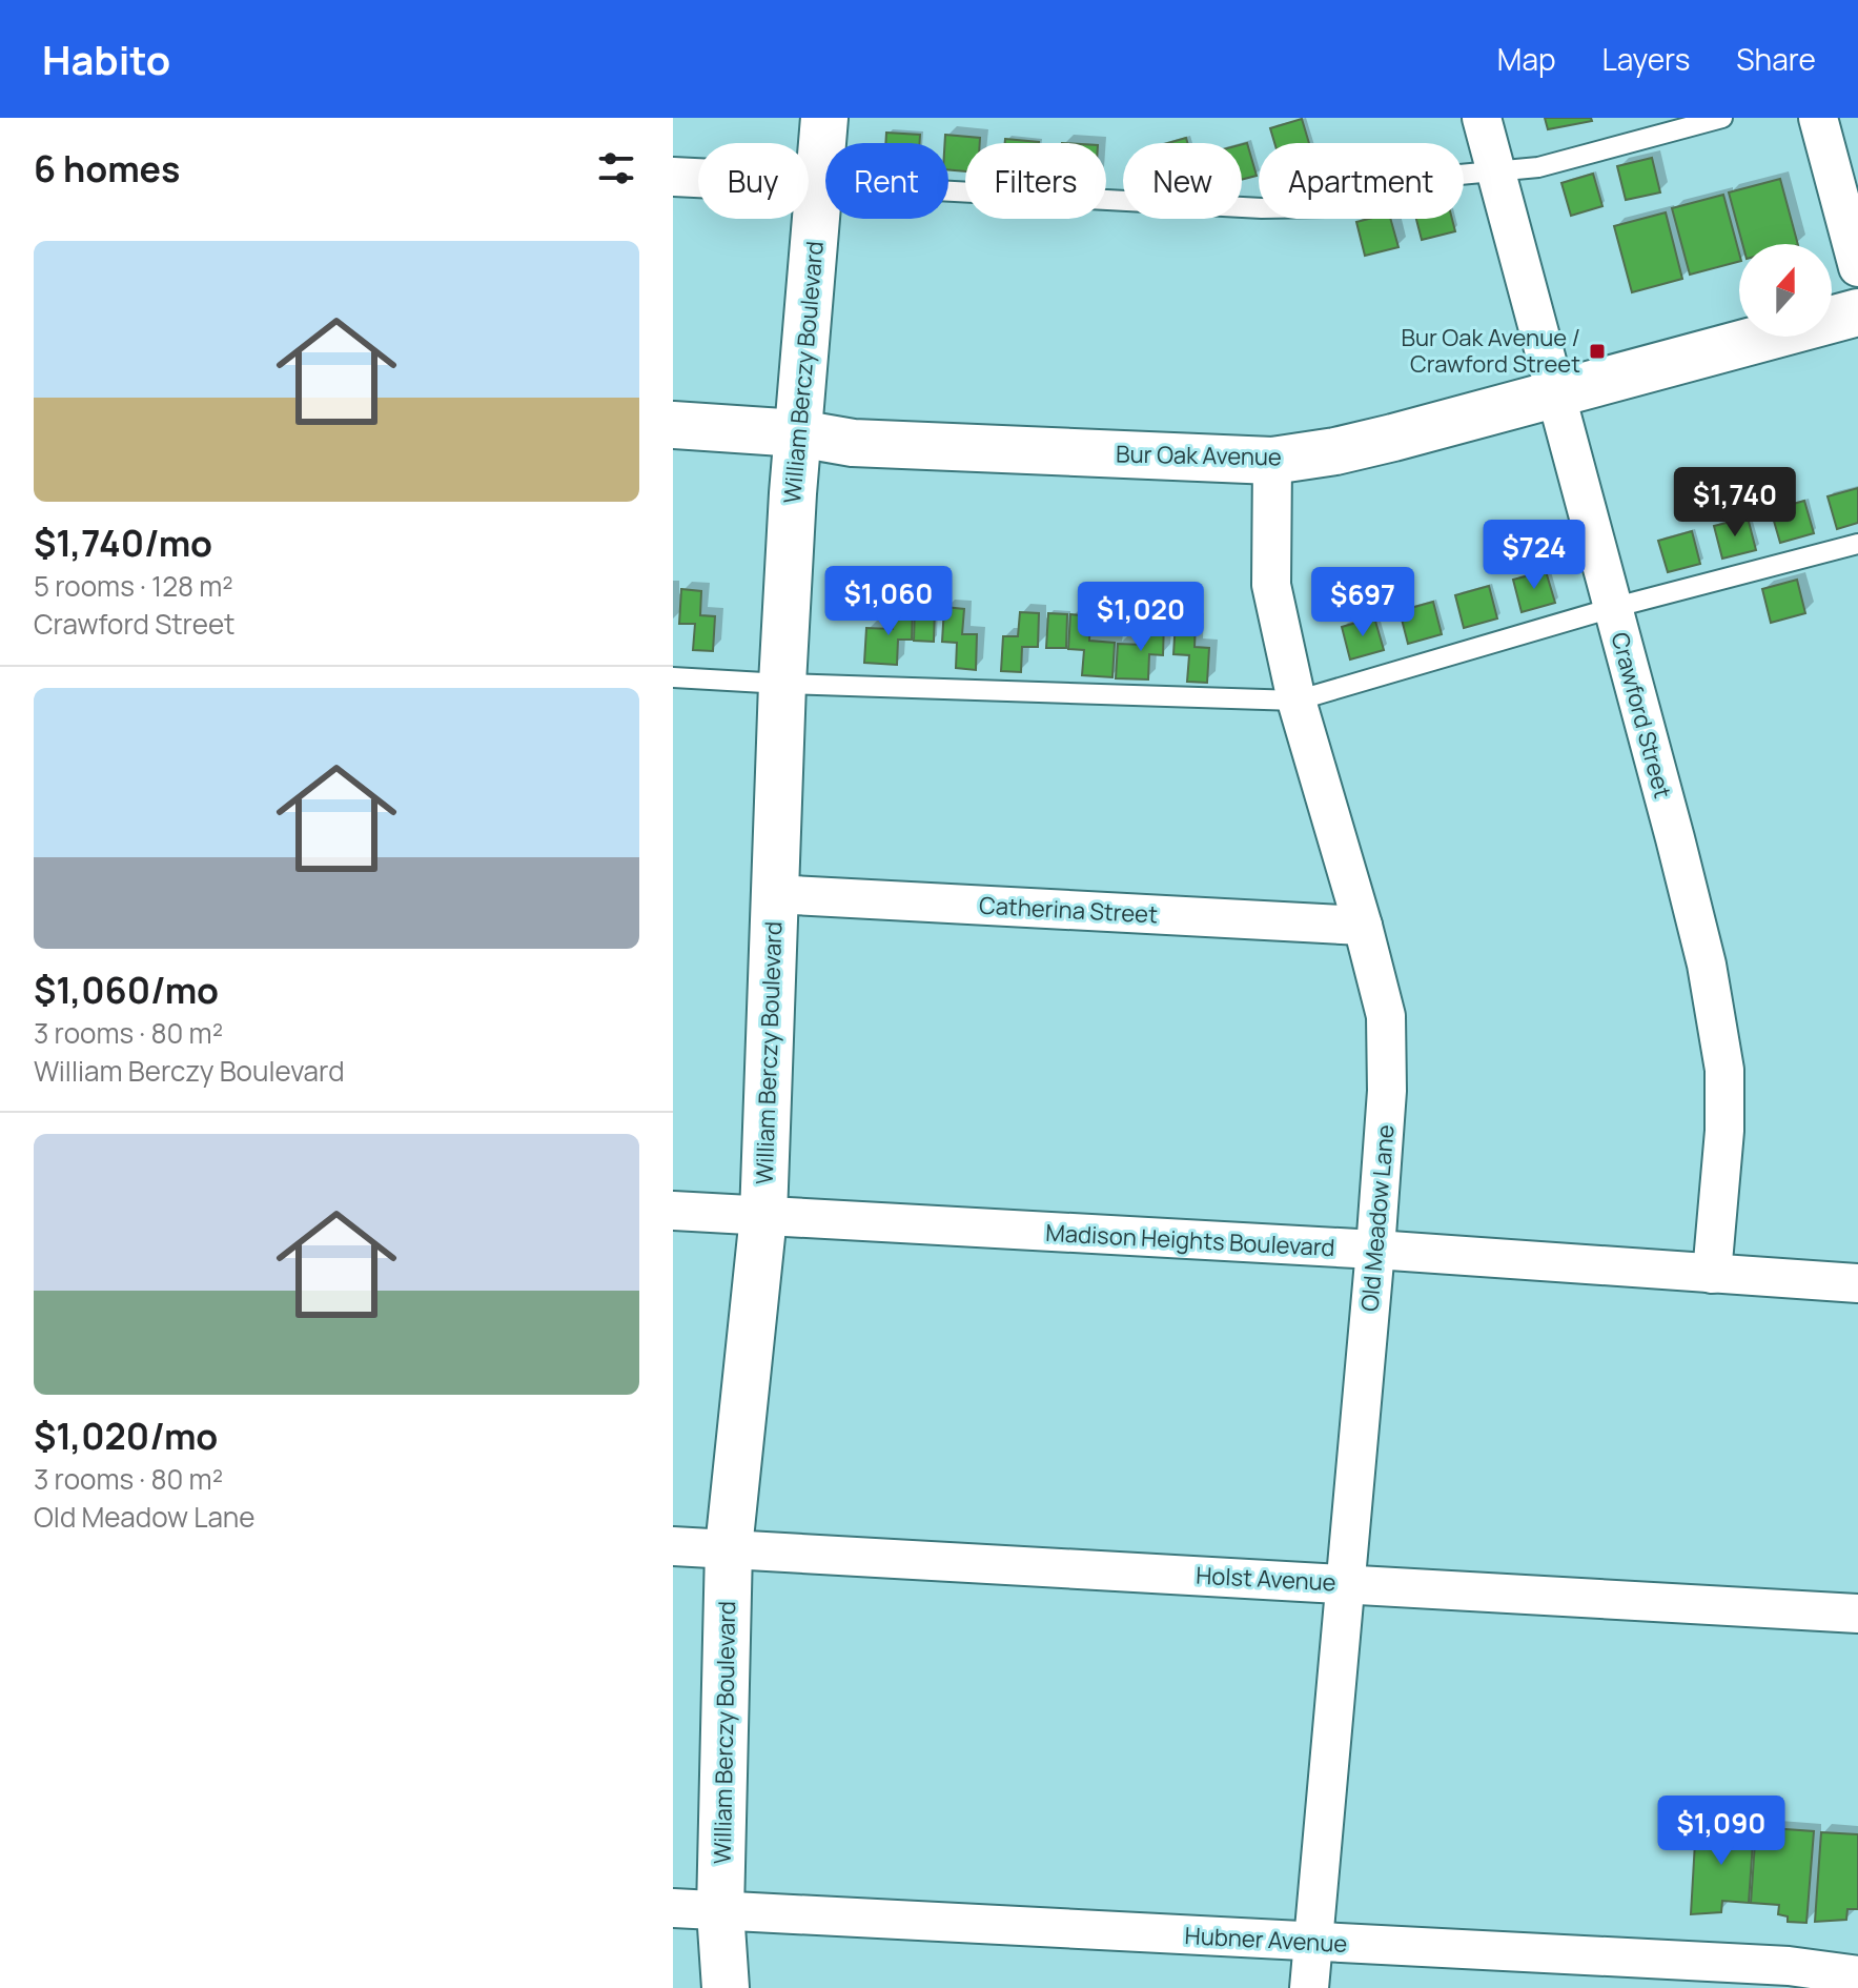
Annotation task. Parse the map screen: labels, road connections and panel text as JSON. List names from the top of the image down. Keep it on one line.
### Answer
{"streets":{"street":["William Berczy Boulevard","Bur Oak Avenue","Crawford Street","Catherina Street","Old Meadow Lane","Madison Heights Boulevard","Holst Avenue","Hubner Avenue"]},"crossings":[["William Berczy Boulevard","Bur Oak Avenue"],["William Berczy Boulevard","Catherina Street"],["William Berczy Boulevard","Madison Heights Boulevard"],["William Berczy Boulevard","Holst Avenue"],["William Berczy Boulevard","Hubner Avenue"],["Bur Oak Avenue","Crawford Street"],["Bur Oak Avenue","Old Meadow Lane"],["Crawford Street","Madison Heights Boulevard"],["Catherina Street","Old Meadow Lane"],["Old Meadow Lane","Madison Heights Boulevard"],["Old Meadow Lane","Holst Avenue"],["Old Meadow Lane","Hubner Avenue"]],"places":{"transit":["Bur Oak Avenue / Crawford Street"]},"north":"top","page":{"header":"Habito","nav":["Map","Layers","Share"],"heading":"6 homes","chip":["Buy","Rent","Filters","New","Apartment"],"list":[{"name":"$1,740/mo","note":"5 rooms · 128 m² · Crawford Street"},{"name":"$1,060/mo","note":"3 rooms · 80 m² · William Berczy Boulevard"},{"name":"$1,020/mo","note":"3 rooms · 80 m² · Old Meadow Lane"}],"price":["$1,740","$724","$1,060","$697","$1,020","$1,090"]}}
